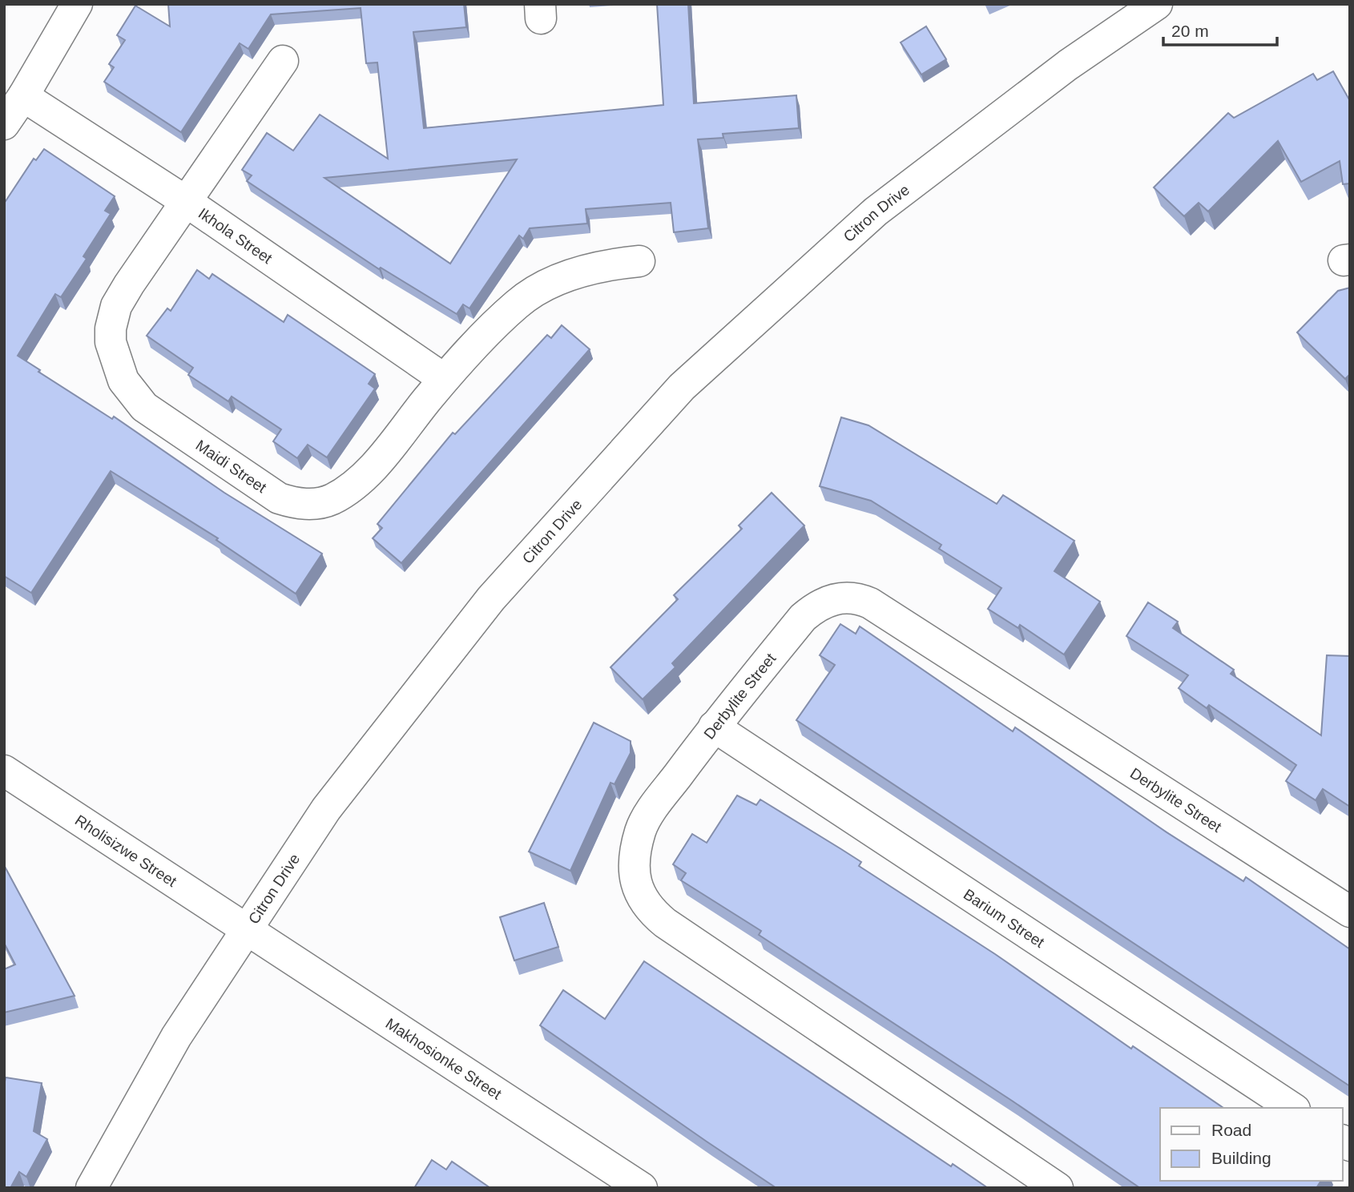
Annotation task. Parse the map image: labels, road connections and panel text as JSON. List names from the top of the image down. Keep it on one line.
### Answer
{"streets":{"street":["Citron Drive","Ikhola Street","Maidi Street","Derbylite Street","Rholisizwe Street","Barium Street","Makhosionke Street"]},"crossings":[["Citron Drive","Rholisizwe Street"],["Citron Drive","Makhosionke Street"],["Ikhola Street","Maidi Street"],["Derbylite Street","Barium Street"],["Rholisizwe Street","Makhosionke Street"]],"legend":["Road","Building"],"scale_bar":"20 m"}
